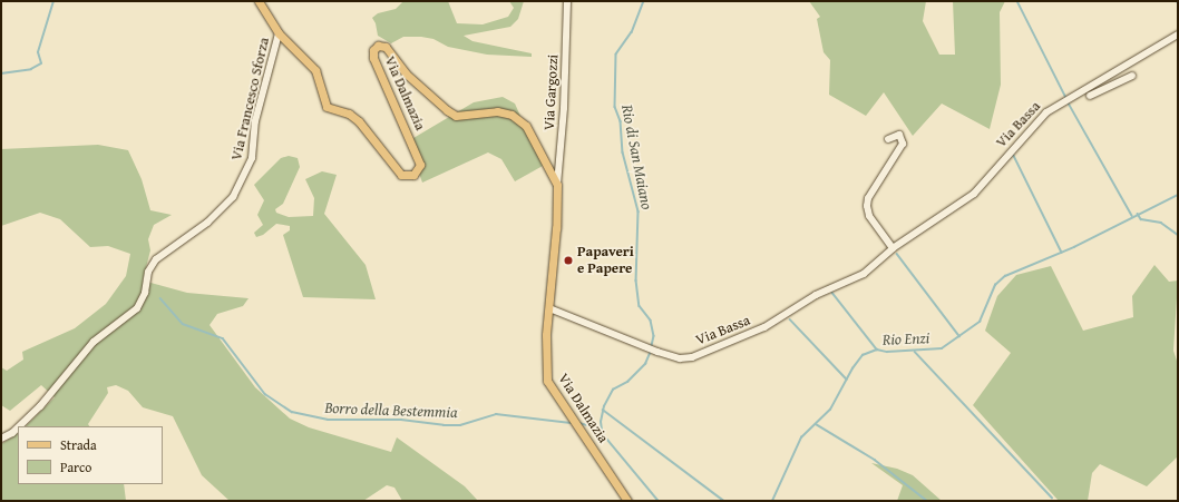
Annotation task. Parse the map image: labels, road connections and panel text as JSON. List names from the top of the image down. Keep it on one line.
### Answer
{"streets":{"main road":["Via Dalmazia"],"street":["Via Gargozzi","Via Francesco Sforza","Via Bassa"]},"crossings":[["Via Gargozzi","Via Dalmazia"],["Via Dalmazia","Via Francesco Sforza"],["Via Dalmazia","Via Bassa"]],"water":["Rio di San Maiano","Rio Enzi","Borro della Bestemmia"],"places":["Papaveri e Papere"],"legend":["Strada","Parco"]}
